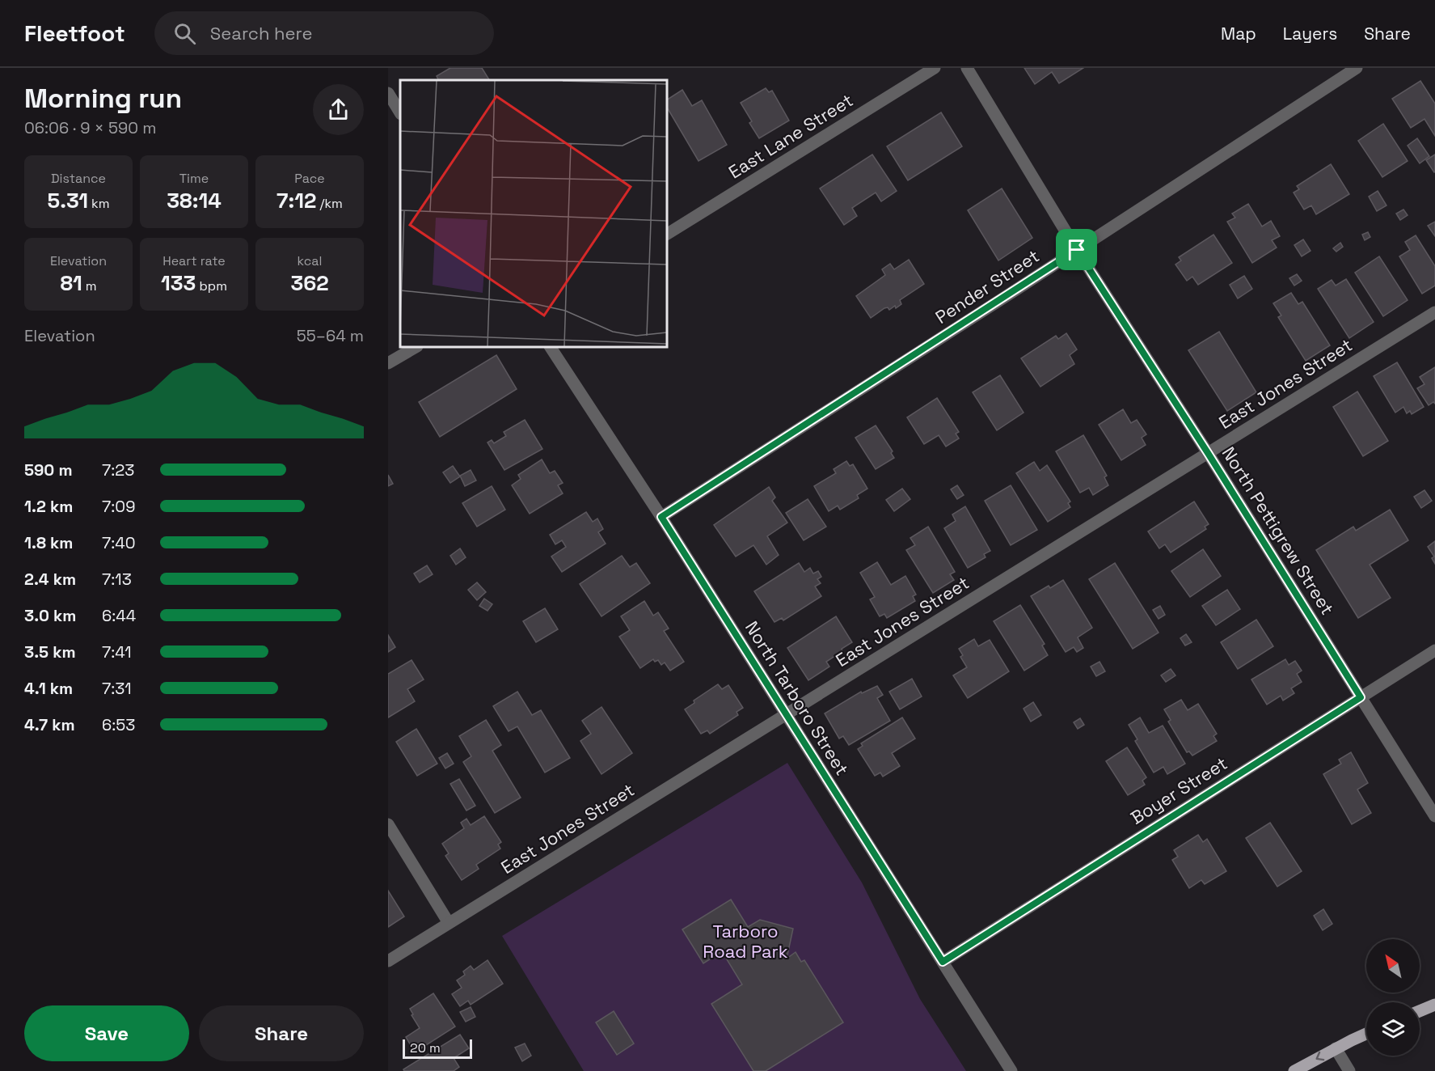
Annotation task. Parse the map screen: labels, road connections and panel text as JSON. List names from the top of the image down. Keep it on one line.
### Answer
{"streets":{"street":["East Lane Street","Pender Street","East Jones Street","North Pettigrew Street","North Tarboro Street","Boyer Street"]},"crossings":[["Pender Street","North Pettigrew Street"],["Pender Street","North Tarboro Street"],["East Jones Street","North Pettigrew Street"],["East Jones Street","North Tarboro Street"],["North Pettigrew Street","Boyer Street"],["North Tarboro Street","Boyer Street"]],"parks":["Tarboro Road Park"],"scale_bar":"20 m","north":"top left","page":{"header":"Fleetfoot","search":"Search here","nav":["Map","Layers","Share"],"heading":["Morning run","06:06 · 9 × 590 m"],"stats":[["Distance","5.31 km"],["Time","38:14"],["Pace","7:12 /km"],["Elevation","81 m"],["Heart rate","133 bpm"],["kcal","362"]],"chart":["Elevation","55–64 m"],"list":[{"name":"590 m","note":"7:23"},{"name":"1.2 km","note":"7:09"},{"name":"1.8 km","note":"7:40"},{"name":"2.4 km","note":"7:13"},{"name":"3.0 km","note":"6:44"},{"name":"3.5 km","note":"7:41"},{"name":"4.1 km","note":"7:31"},{"name":"4.7 km","note":"6:53"}],"buttons":["Save","Share"],"scale":"20 m"}}
